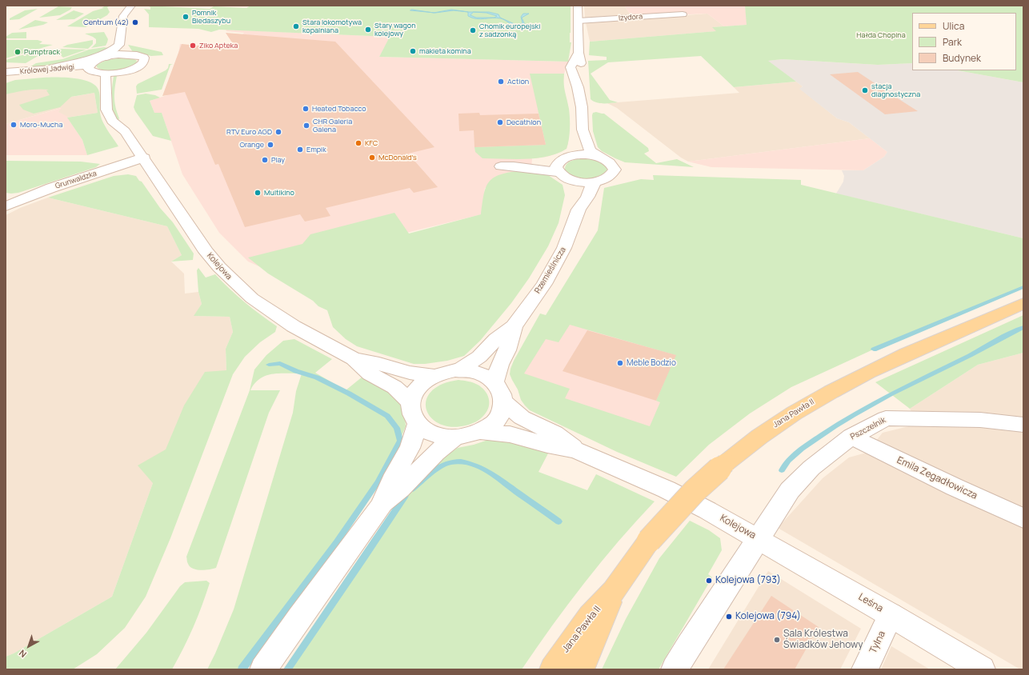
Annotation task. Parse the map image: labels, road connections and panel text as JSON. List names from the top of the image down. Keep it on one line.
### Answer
{"streets":{"main road":["Jana Pawła II"],"street":["Izydora","Królowej Jadwigi","Grunwaldzka","Kolejowa","Rzemieślnicza","Pszczelnik","Emila Zegadłowicza","Leśna","Tylna"]},"crossings":[["Grunwaldzka","Kolejowa"],["Kolejowa","Rzemieślnicza"],["Kolejowa","Pszczelnik"],["Kolejowa","Leśna"],["Pszczelnik","Emila Zegadłowicza"],["Pszczelnik","Leśna"],["Leśna","Tylna"]],"parks":["Hałda Chopina"],"places":["Pomnik Biedaszybu","Centrum (42)","Stara lokomotywa kopalniana","Stary wagon kolejowy","Chomik europejski z sadzonką","Ziko Apteka","makieta komina","Pumptrack","Action","stacja diagnostyczna","Heated Tobacco","Decathlon","Moro-Mucha","CHR Galeria Galena","RTV Euro AGD","KFC","Orange","Empik","McDonald's","Play","Multikino","Meble Bodzio","Kolejowa (793)","Kolejowa (794)","Sala Królestwa Świadków Jehowy"],"legend":["Ulica","Park","Budynek"],"north":"bottom left"}
